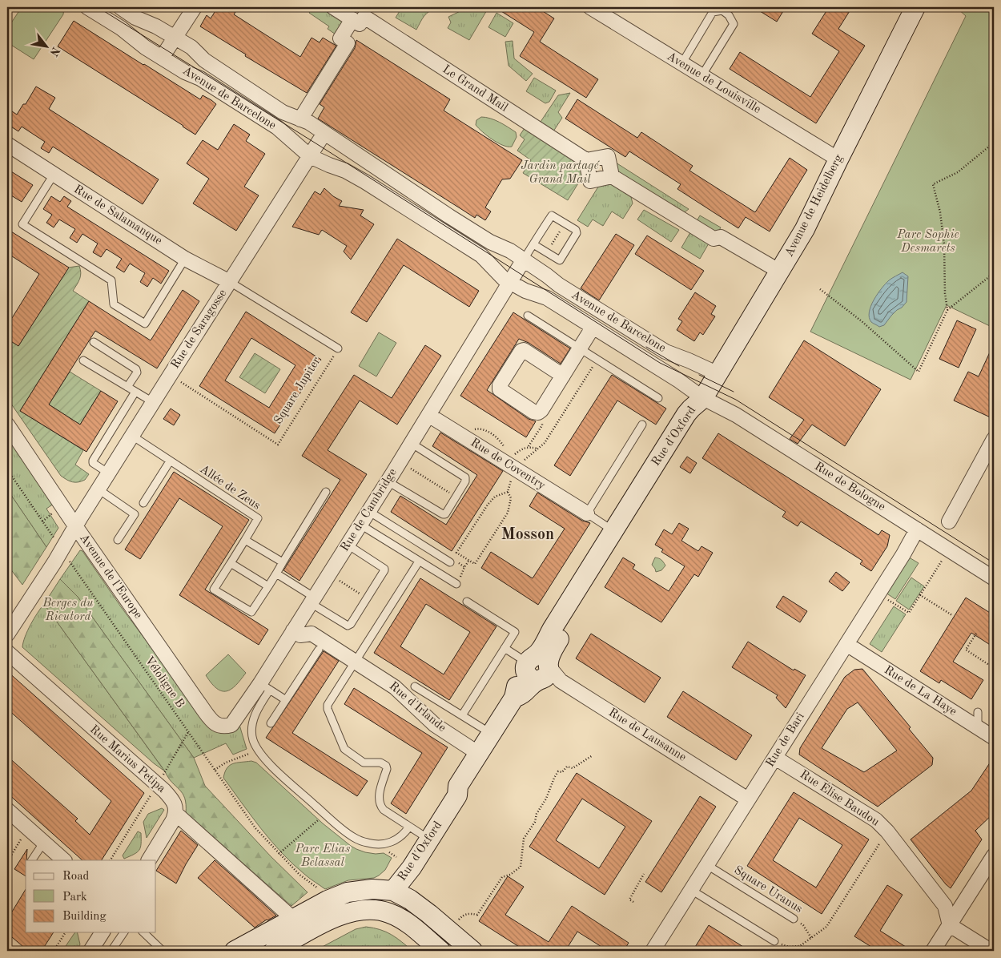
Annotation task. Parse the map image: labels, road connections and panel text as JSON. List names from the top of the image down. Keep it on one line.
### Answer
{"streets":{"street":["Avenue de Louisville","Le Grand Mail","Avenue de Barcelone","Avenue de Heidelberg","Rue de Salamanque","Rue de Saragosse","Rue d'Oxford","Rue de Coventry","Rue de Bologne","Rue de Cambridge","Avenue de l'Europe","Rue de La Haye","Rue d'Irlande","Rue de Lausanne","Rue de Bari","Rue Marius Petipa","Rue Élise Baudou"],"lane":["Allée de Zeus","Square Uranus"],"path":["Square Jupiter","Véloligne B"]},"crossings":[["Avenue de Louisville","Avenue de Heidelberg"],["Avenue de Barcelone","Avenue de Heidelberg"],["Avenue de Barcelone","Rue de Saragosse"],["Avenue de Barcelone","Rue d'Oxford"],["Avenue de Barcelone","Rue de Bologne"],["Avenue de Barcelone","Rue de Cambridge"],["Avenue de Heidelberg","Rue d'Oxford"],["Avenue de Heidelberg","Rue de Bologne"],["Rue de Salamanque","Rue de Saragosse"],["Rue de Saragosse","Square Jupiter"],["Rue de Saragosse","Allée de Zeus"],["Rue de Saragosse","Avenue de l'Europe"],["Rue de Saragosse","Véloligne B"],["Rue d'Oxford","Rue de Bologne"],["Rue d'Oxford","Rue d'Irlande"],["Rue d'Oxford","Rue de Lausanne"],["Rue de Coventry","Rue de Cambridge"],["Rue de Bologne","Rue de Bari"],["Rue de Cambridge","Avenue de l'Europe"],["Rue de Cambridge","Rue d'Irlande"],["Rue de La Haye","Rue de Bari"],["Rue de Lausanne","Rue de Bari"],["Rue de Bari","Rue Élise Baudou"],["Rue de Bari","Square Uranus"]],"districts":["Mosson"],"parks":["Jardin partagé Grand Mail","Parc Sophie Desmarets","Berges du Rieutord","Parc Elias Belassal"],"legend":["Road","Park","Building"],"north":"bottom right"}
